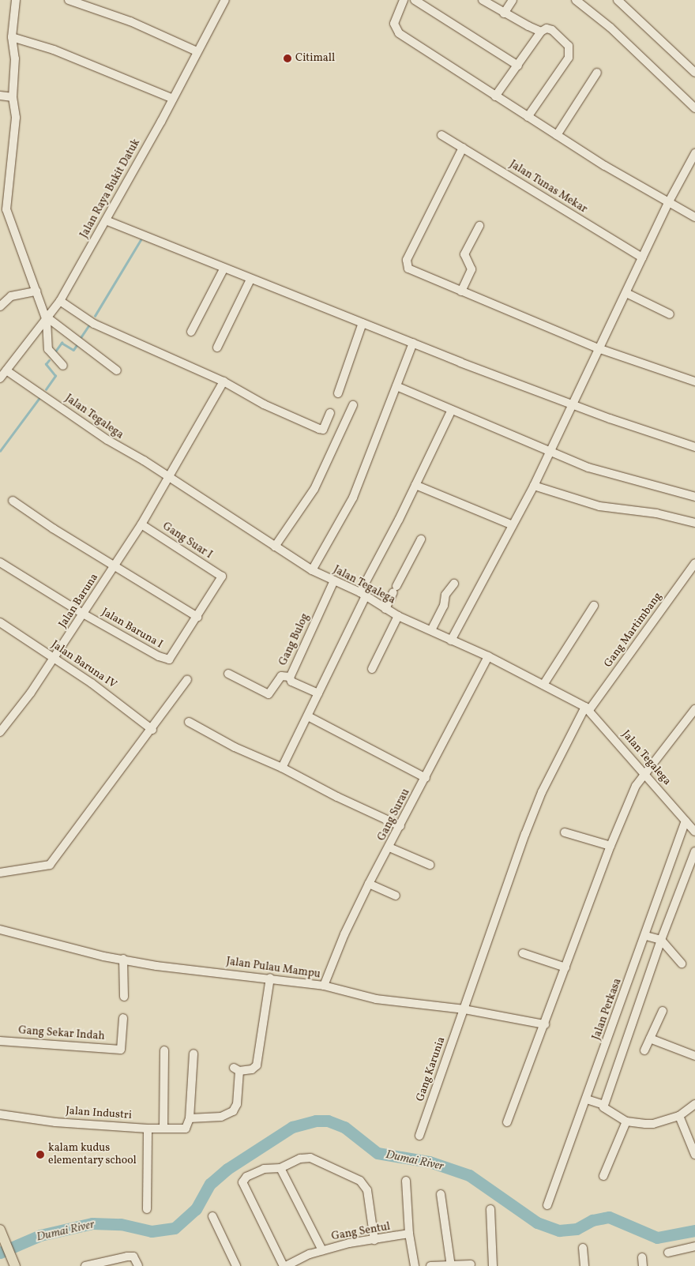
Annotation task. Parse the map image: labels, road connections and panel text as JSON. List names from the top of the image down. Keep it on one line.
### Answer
{"streets":{"street":["Jalan Tunas Mekar","Jalan Raya Bukit Datuk","Jalan Tegalega","Gang Suar I","Jalan Baruna","Jalan Baruna I","Gang Martimbang","Gang Bulog","Jalan Baruna IV","Gang Surau","Jalan Pulau Mampu","Jalan Perkasa","Gang Sekar Indah","Gang Karunia","Jalan Industri","Gang Sentul"]},"crossings":[["Jalan Raya Bukit Datuk","Jalan Tegalega"],["Jalan Tegalega","Jalan Baruna"],["Jalan Tegalega","Gang Martimbang"],["Jalan Tegalega","Gang Bulog"],["Jalan Tegalega","Gang Surau"],["Jalan Tegalega","Jalan Perkasa"],["Gang Suar I","Jalan Baruna"],["Gang Suar I","Jalan Baruna I"],["Jalan Baruna","Jalan Baruna I"],["Jalan Baruna","Jalan Baruna IV"],["Gang Martimbang","Jalan Pulau Mampu"],["Gang Martimbang","Gang Karunia"],["Gang Surau","Jalan Pulau Mampu"],["Jalan Pulau Mampu","Gang Karunia"]],"water":["Dumai River"],"places":["Citimall","kalam kudus elementary school"]}
